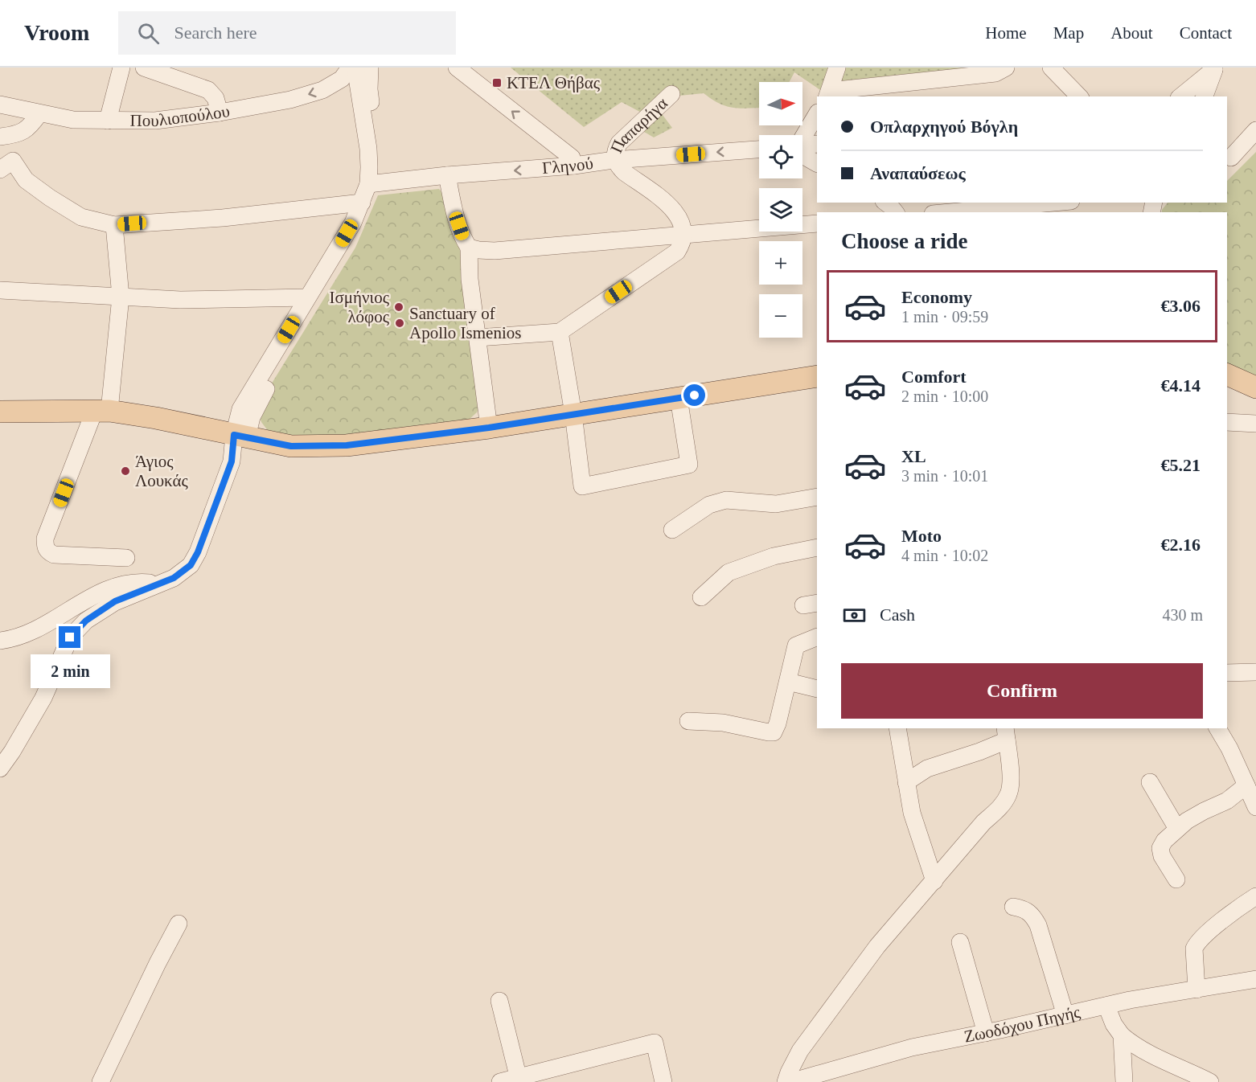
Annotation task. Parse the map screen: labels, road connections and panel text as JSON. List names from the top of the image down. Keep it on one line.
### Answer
{"streets":{"street":["Πουλιοπούλου","Παπαρήγα","Γληνού","Ζωοδόχου Πηγής"]},"crossings":[["Παπαρήγα","Γληνού"]],"places":{"transit":["ΚΤΕΛ Θήβας"],"other":["Ισμήνιος λόφος","Sanctuary of Apollo Ismenios","Άγιος Λουκάς"]},"north":"right","page":{"header":"Vroom","search":"Search here","nav":["Home","Map","About","Contact"],"map_buttons":["+","−"],"banner":["Οπλαρχηγού Βόγλη","Αναπαύσεως"],"heading":"Choose a ride","list":[{"name":"Economy","note":"1 min · 09:59","value":"€3.06"},{"name":"Comfort","note":"2 min · 10:00","value":"€4.14"},{"name":"XL","note":"3 min · 10:01","value":"€5.21"},{"name":"Moto","note":"4 min · 10:02","value":"€2.16"}],"pay":["Cash","430 m"],"buttons":"Confirm","bubble":"2 min"}}
